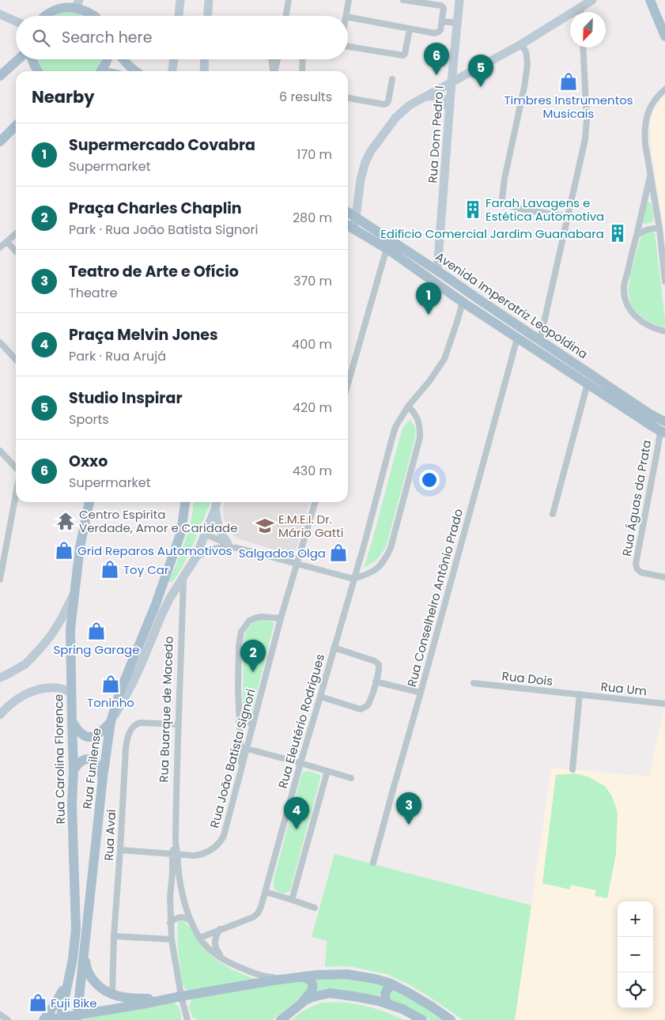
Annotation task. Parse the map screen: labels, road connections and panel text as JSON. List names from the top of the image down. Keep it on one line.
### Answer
{"streets":{"main road":["Avenida Imperatriz Leopoldina","Rua Carolina Florence","Rua Funilense"],"street":["Rua Dom Pedro I","Rua Águas da Prata","Rua Conselheiro Antônio Prado","Rua Dois","Rua Um","Rua Buarque de Macedo","Rua Eleutério Rodrigues","Rua João Batista Signori","Rua Avaí"]},"crossings":[["Rua Dom Pedro I","Avenida Imperatriz Leopoldina"],["Avenida Imperatriz Leopoldina","Rua Águas da Prata"],["Avenida Imperatriz Leopoldina","Rua Conselheiro Antônio Prado"],["Avenida Imperatriz Leopoldina","Rua Eleutério Rodrigues"],["Rua Dois","Rua Um"],["Rua Buarque de Macedo","Rua Eleutério Rodrigues"],["Rua Buarque de Macedo","Rua João Batista Signori"],["Rua Buarque de Macedo","Rua Avaí"],["Rua João Batista Signori","Rua Avaí"]],"places":{"shop":["Timbres Instrumentos Musicais","Grid Reparos Automotivos","Salgados Olga","Toy Car","Spring Garage","Toninho","Fuji Bike"],"building":["Farah Lavagens e Estética Automotiva","Edifício Comercial Jardim Guanabara"],"temple":["Centro Espírita Verdade, Amor e Caridade"],"school or university":["E.M.E.I. Dr. Mário Gatti"]},"north":"bottom left","page":{"search":"Search here","pins":["6","5","1","2","3","4"],"heading":["Nearby","6 results"],"list":[{"mark":"1","name":"Supermercado Covabra","note":"Supermarket","value":"170 m"},{"mark":"2","name":"Praça Charles Chaplin","note":"Park · Rua João Batista Signori","value":"280 m"},{"mark":"3","name":"Teatro de Arte e Ofício","note":"Theatre","value":"370 m"},{"mark":"4","name":"Praça Melvin Jones","note":"Park · Rua Arujá","value":"400 m"},{"mark":"5","name":"Studio Inspirar","note":"Sports","value":"420 m"},{"mark":"6","name":"Oxxo","note":"Supermarket","value":"430 m"}],"map_buttons":["+","−"]}}
